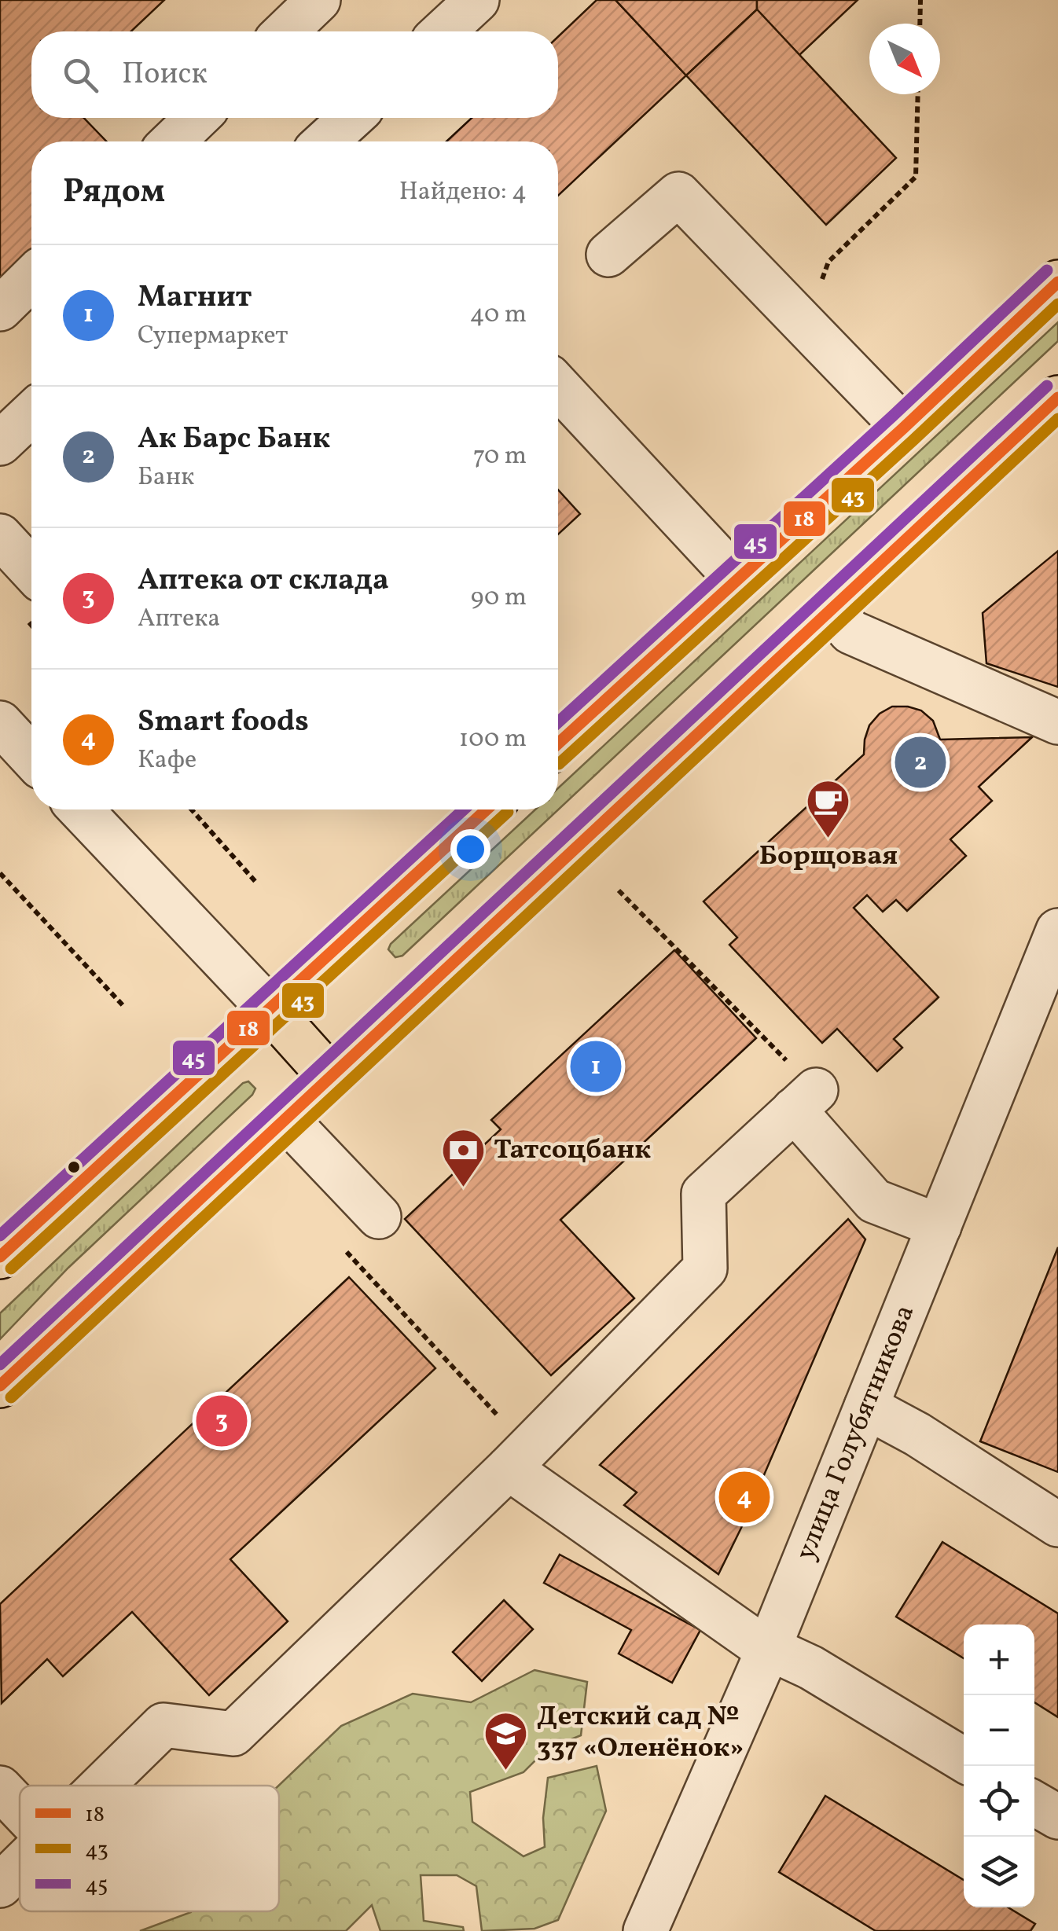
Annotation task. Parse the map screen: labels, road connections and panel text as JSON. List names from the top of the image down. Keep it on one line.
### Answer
{"streets":{"street":["улица Голубятникова"]},"places":{"cafe":["Борщовая"],"bank":["Татсоцбанк"],"school or university":["Детский сад № 337 «Оленёнок»"]},"lines":["transit line 45","transit line 18","transit line 43"],"legend":["18","43","45"],"north":"bottom right","page":{"search":"Поиск","heading":["Рядом","Найдено: 4"],"list":[{"mark":"1","name":"Магнит","note":"Супермаркет","value":"40 m"},{"mark":"2","name":"Ак Барс Банк","note":"Банк","value":"70 m"},{"mark":"3","name":"Аптека от склада","note":"Аптека","value":"90 m"},{"mark":"4","name":"Smart foods","note":"Кафе","value":"100 m"}],"pins":["2","1","3","4"],"map_buttons":["+","−"]}}
